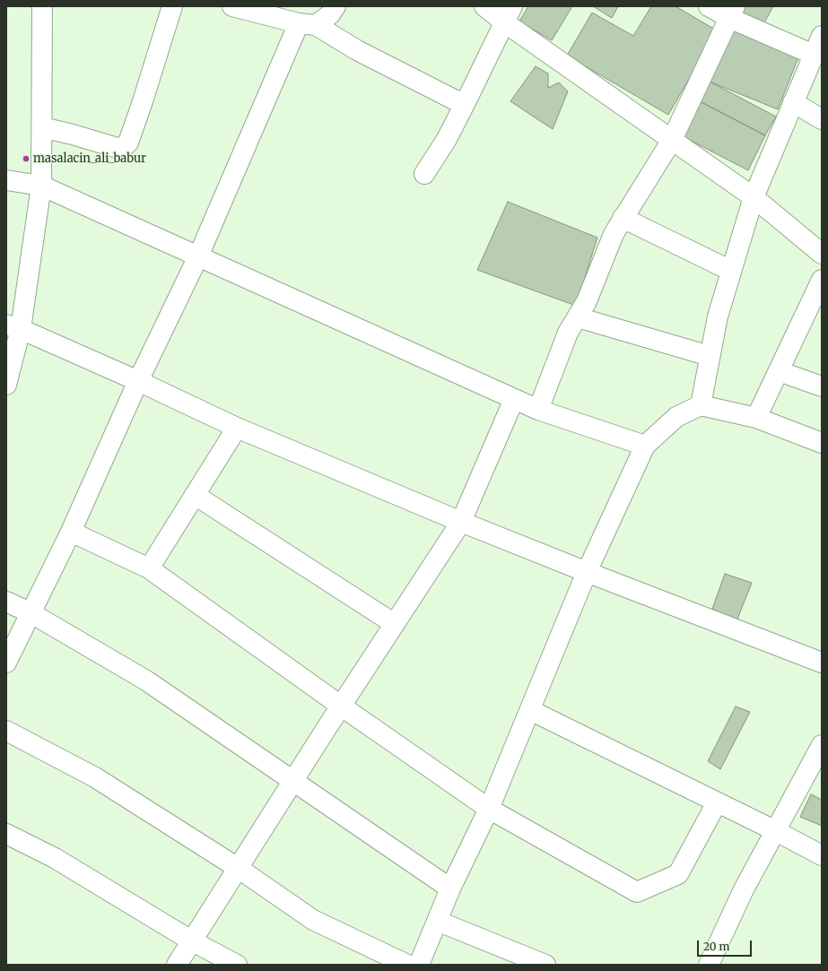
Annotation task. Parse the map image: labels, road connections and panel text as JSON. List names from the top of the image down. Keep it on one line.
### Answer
{"places":["masalacin_ali_babur"],"scale_bar":"20 m"}
